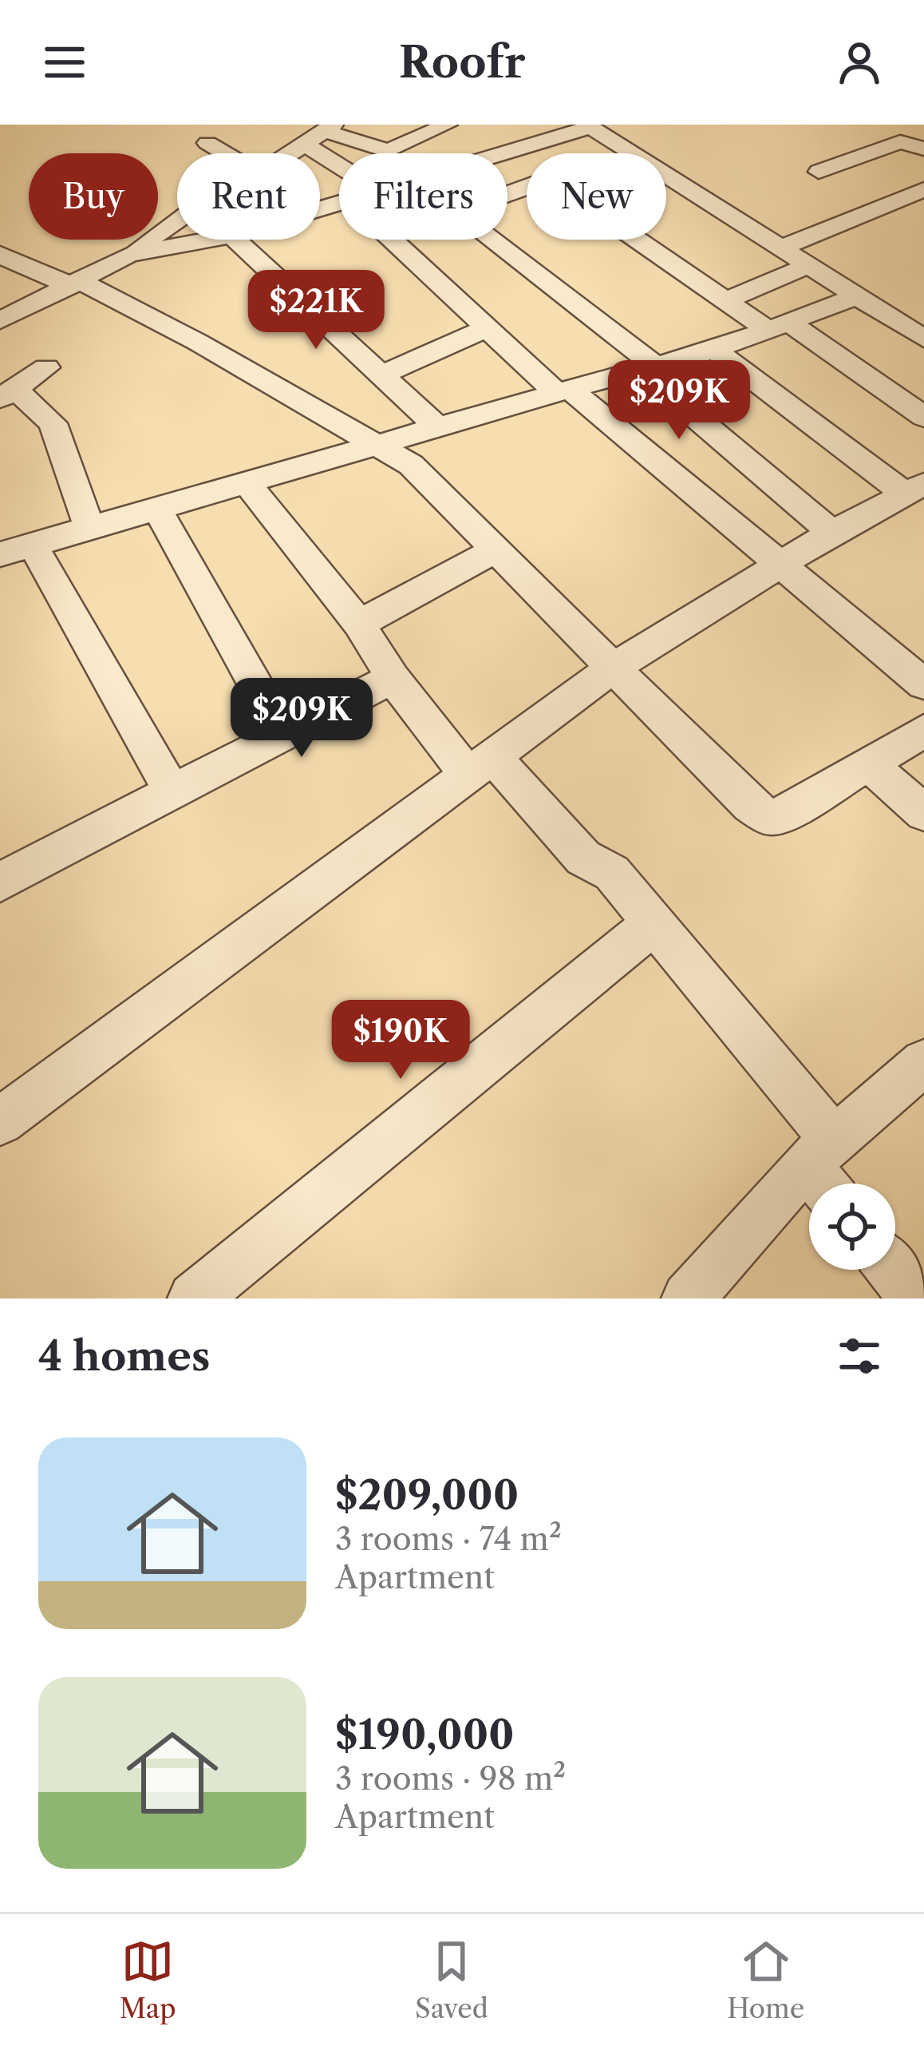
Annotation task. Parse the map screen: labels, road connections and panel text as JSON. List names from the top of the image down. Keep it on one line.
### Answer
{"page":{"header":"Roofr","chip":["Buy","Rent","Filters","New"],"price":["$221K","$209K","$209K","$190K"],"heading":"4 homes","list":[{"name":"$209,000","note":"3 rooms · 74 m² · Apartment"},{"name":"$190,000","note":"3 rooms · 98 m² · Apartment"}],"tabs":["Map","Saved","Home"]}}
